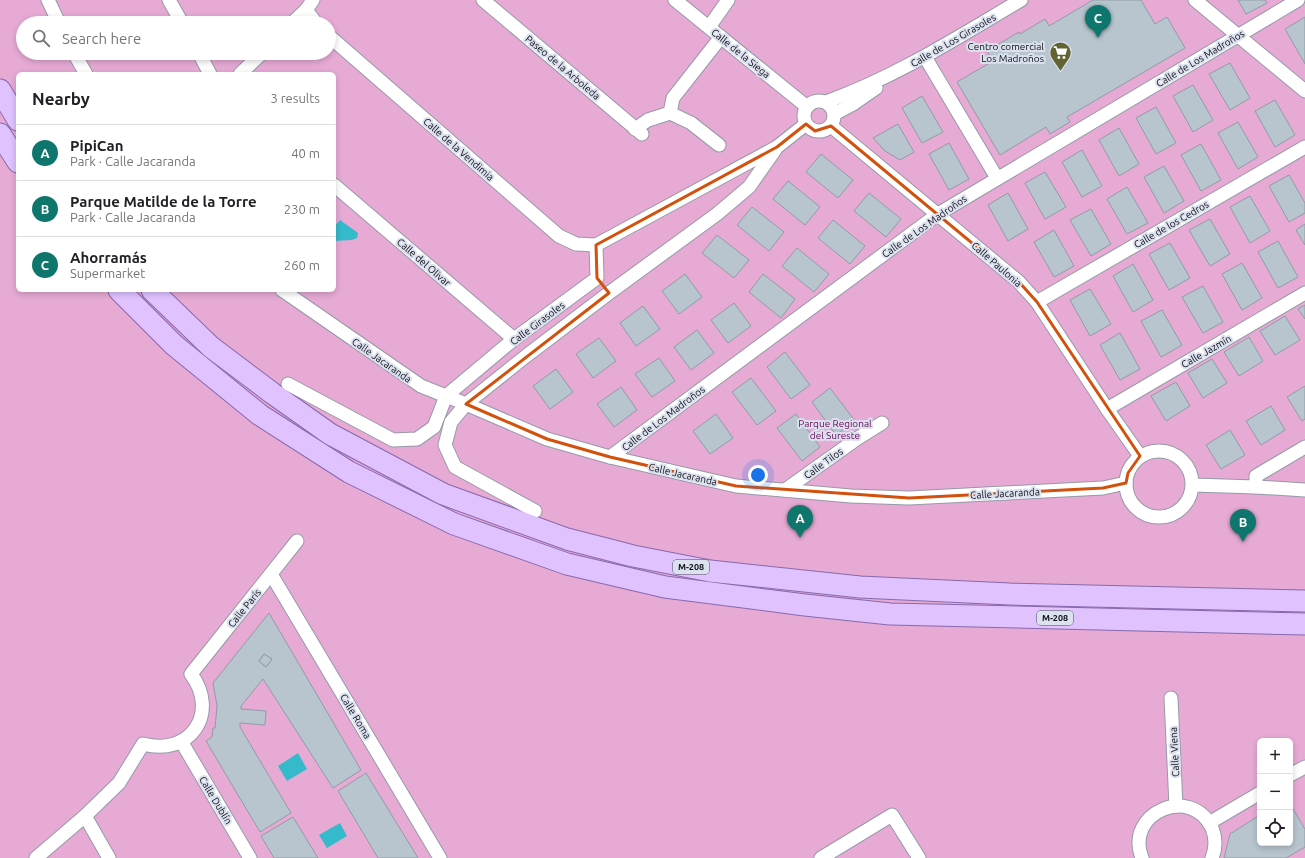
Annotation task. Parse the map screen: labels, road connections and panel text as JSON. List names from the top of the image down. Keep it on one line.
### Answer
{"streets":{"main road":["M-208"],"street":["Calle de Los Girasoles","Calle de la Siega","Calle de Los Madroños","Paseo de la Arboleda","Calle de la Vendimia","Calle de los Cedros","Calle del Olivar","Calle Paulonia","Calle Girasoles","Calle Jazmín","Calle Jacaranda","Calle Tilos","Calle París","Calle Roma","Calle Viena","Calle Dublín"]},"crossings":[["Calle de la Siega","Calle Paulonia"],["Calle de la Siega","Calle Girasoles"],["Calle de Los Madroños","Calle Paulonia"],["Calle de Los Madroños","Calle Jacaranda"],["Calle de la Vendimia","Calle Girasoles"],["Calle de los Cedros","Calle Paulonia"],["Calle del Olivar","Calle Girasoles"],["Calle Paulonia","Calle Girasoles"],["Calle Paulonia","Calle Jazmín"],["Calle Paulonia","Calle Jacaranda"],["Calle Girasoles","Calle Jacaranda"],["Calle Jacaranda","Calle Tilos"],["Calle París","Calle Roma"],["Calle París","Calle Dublín"]],"parks":["Parque Regional del Sureste"],"places":{"supermarket":["Centro comercial Los Madroños"]},"page":{"pins":["C","A","B"],"search":"Search here","heading":["Nearby","3 results"],"list":[{"mark":"A","name":"PipiCan","note":"Park · Calle Jacaranda","value":"40 m"},{"mark":"B","name":"Parque Matilde de la Torre","note":"Park · Calle Jacaranda","value":"230 m"},{"mark":"C","name":"Ahorramás","note":"Supermarket","value":"260 m"}],"map_buttons":["+","−"]}}
